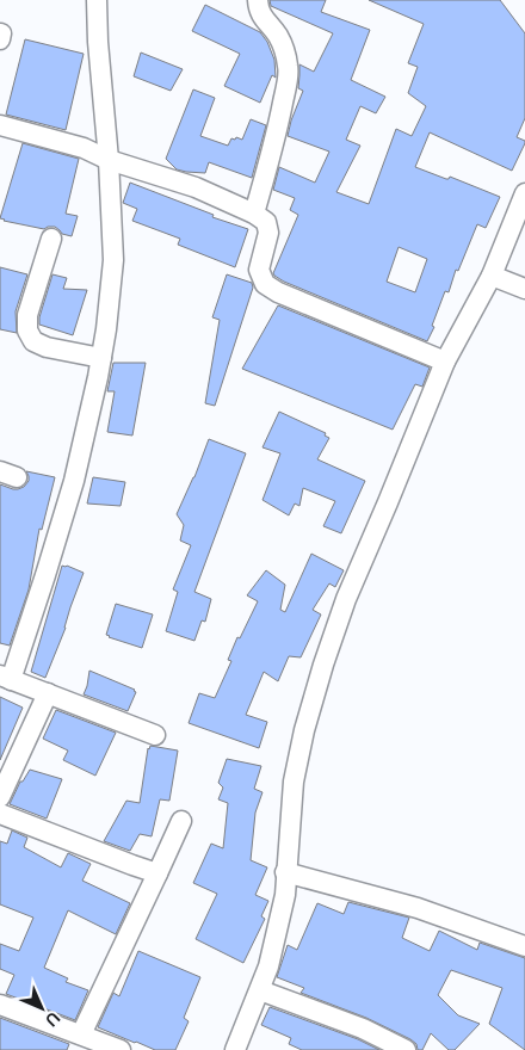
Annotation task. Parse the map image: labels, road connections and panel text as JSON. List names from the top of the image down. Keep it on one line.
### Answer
{"north":"bottom right"}
